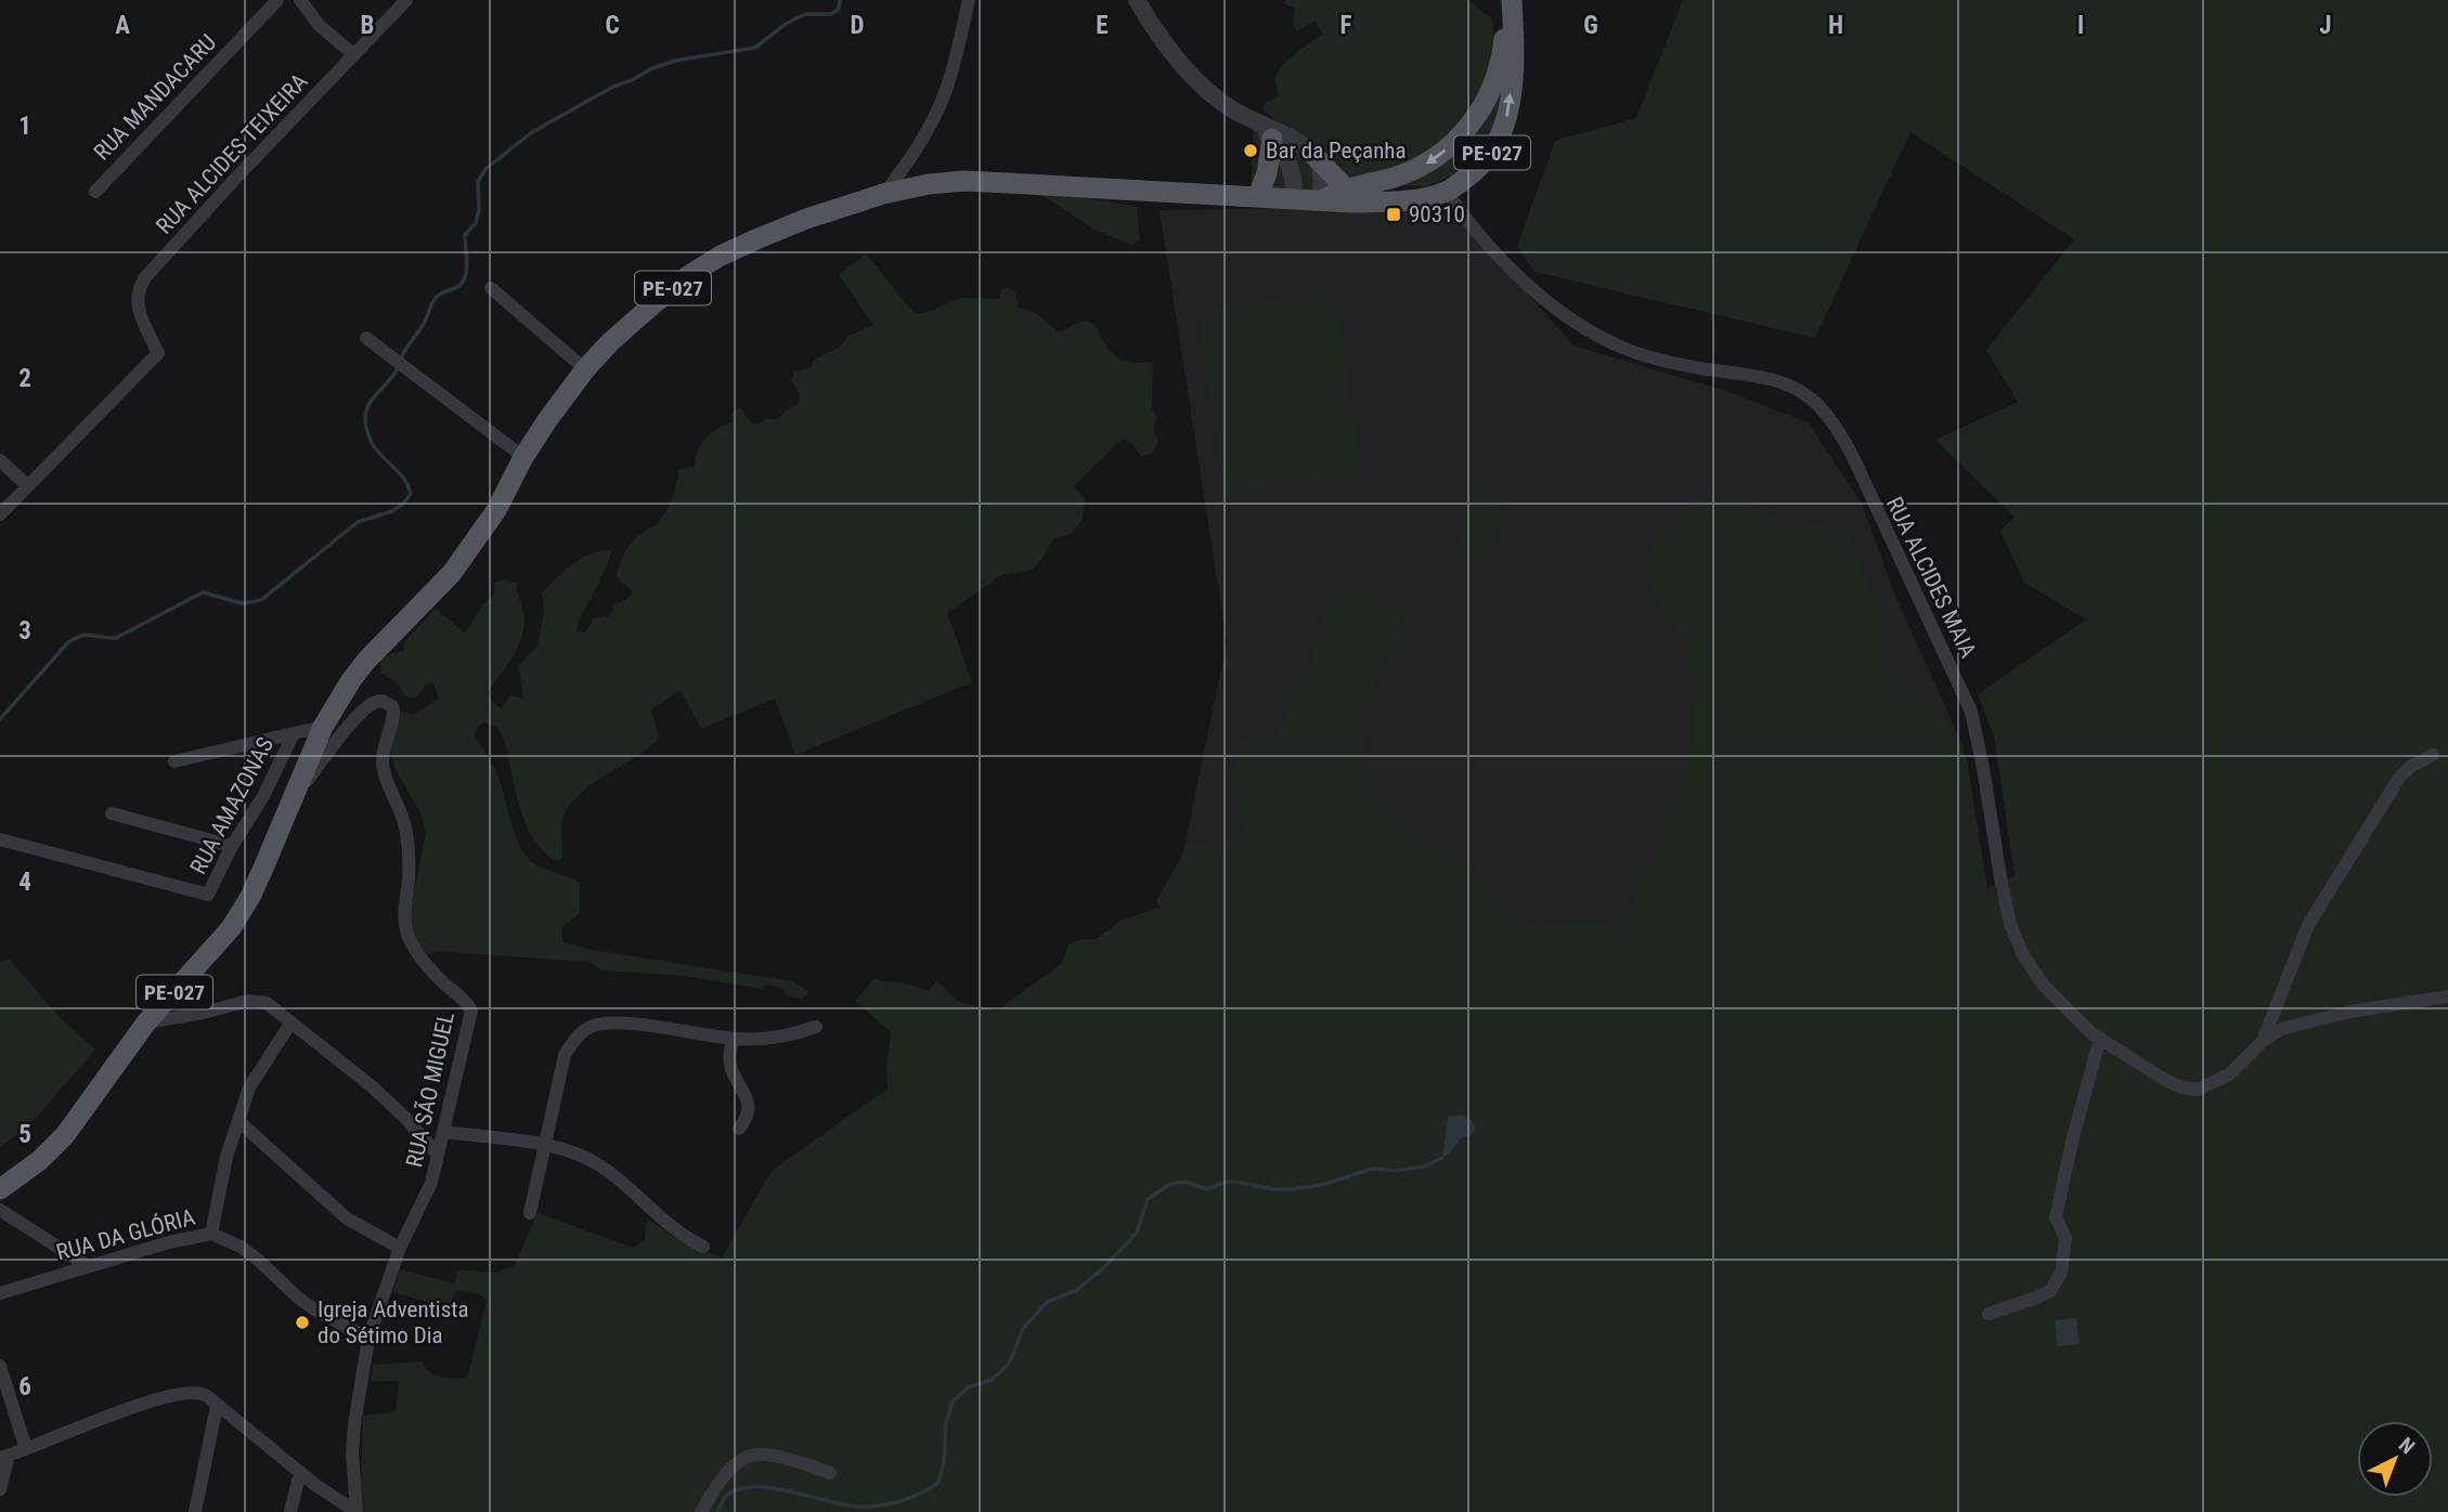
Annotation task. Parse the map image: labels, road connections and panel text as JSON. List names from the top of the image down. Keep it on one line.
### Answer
{"streets":{"main road":["PE-027"],"street":["RUA MANDACARU","RUA ALCIDES TEIXEIRA","RUA ALCIDES MAIA","RUA AMAZONAS","RUA SÃO MIGUEL","RUA DA GLÓRIA"]},"crossings":[["PE-027","RUA ALCIDES MAIA"],["PE-027","RUA AMAZONAS"],["PE-027","RUA SÃO MIGUEL"],["RUA SÃO MIGUEL","RUA DA GLÓRIA"]],"places":{"other":["Bar da Peçanha","Igreja Adventista do Sétimo Dia"],"transit":["90310"]},"north":"top right","grid":{"columns":["A","B","C","D","E","F","G","H","I","J"],"rows":["1","2","3","4","5","6"]}}
